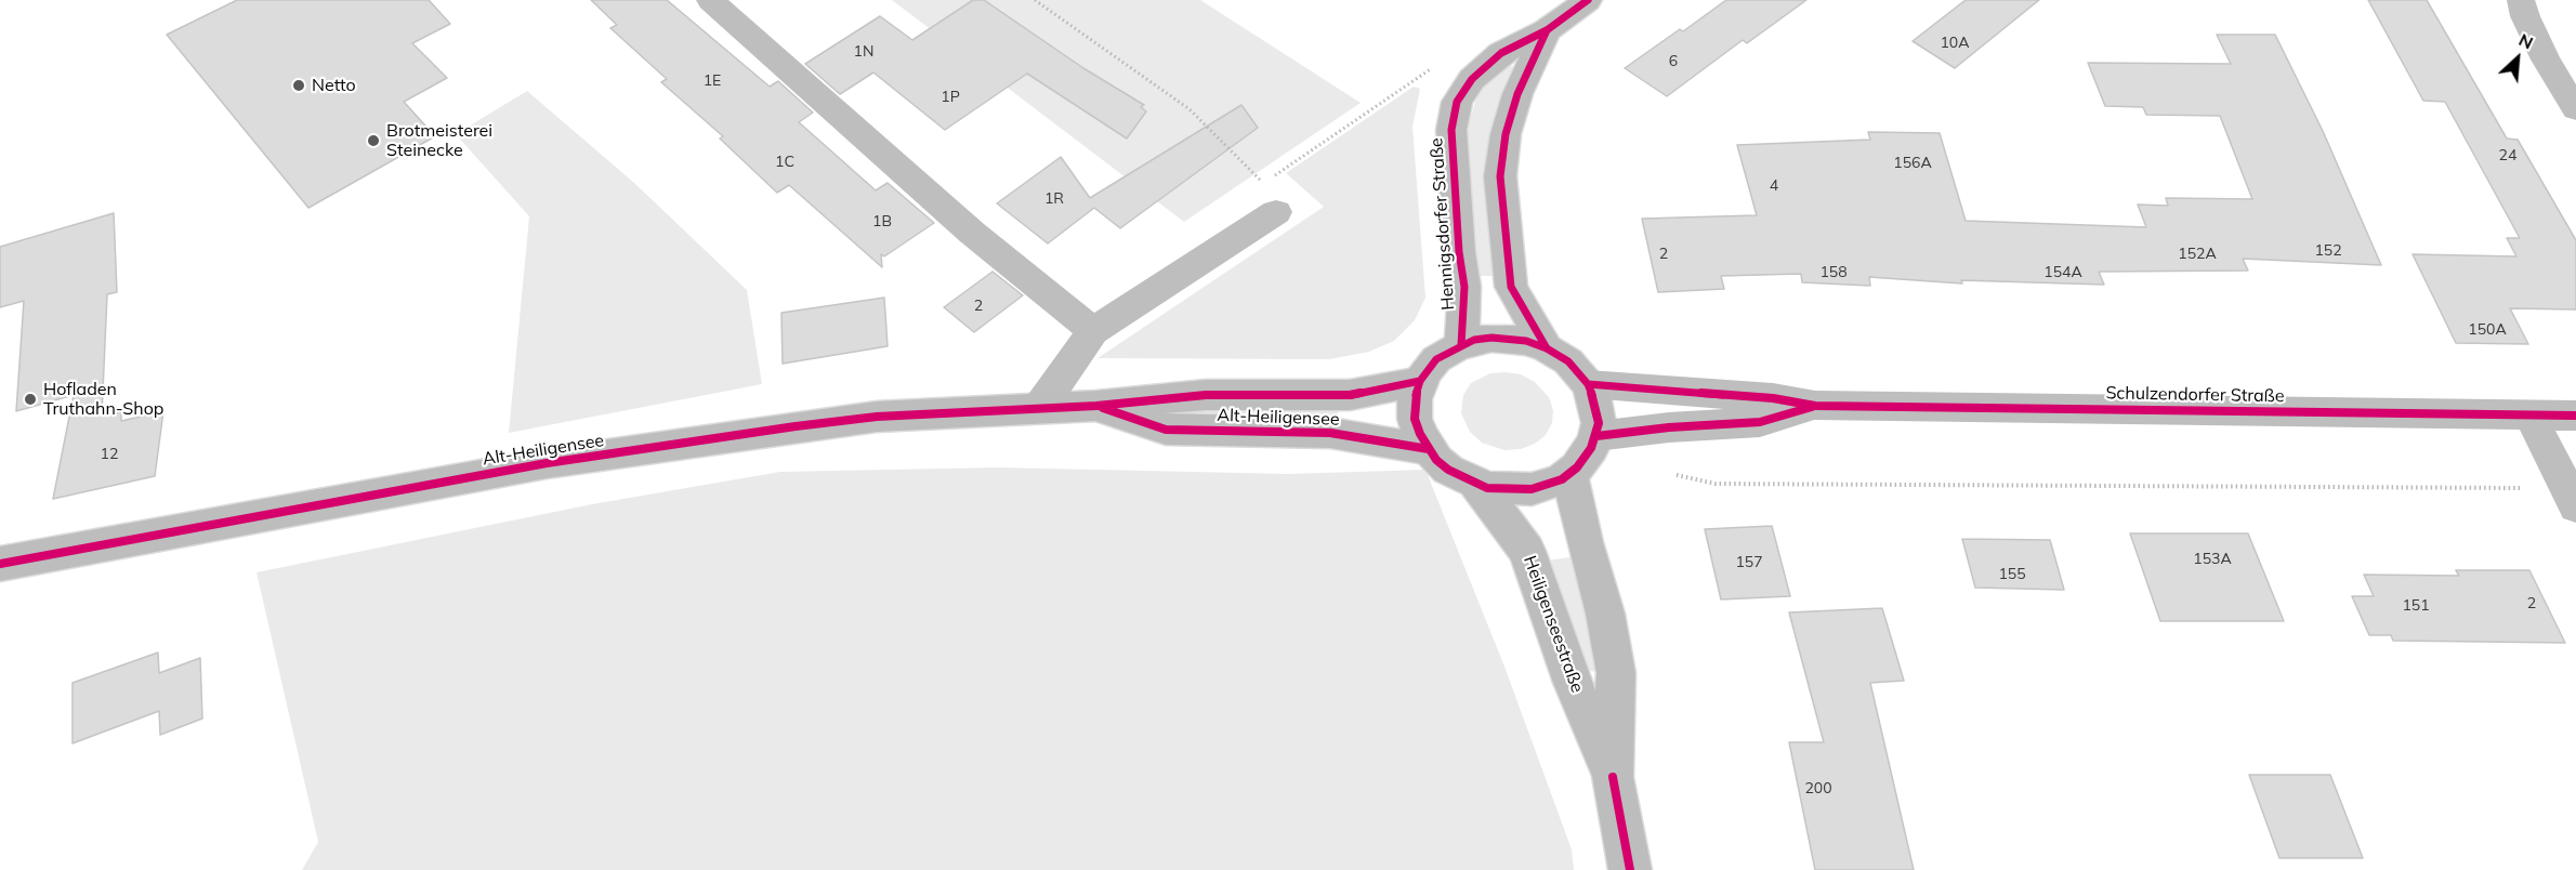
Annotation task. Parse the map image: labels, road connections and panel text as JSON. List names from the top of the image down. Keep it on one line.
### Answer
{"streets":{"main road":["Hennigsdorfer Straße","Alt-Heiligensee","Heiligenseestraße"],"street":["Schulzendorfer Straße"]},"crossings":[["Hennigsdorfer Straße","Schulzendorfer Straße"],["Hennigsdorfer Straße","Alt-Heiligensee"],["Hennigsdorfer Straße","Heiligenseestraße"],["Schulzendorfer Straße","Alt-Heiligensee"],["Schulzendorfer Straße","Heiligenseestraße"],["Alt-Heiligensee","Heiligenseestraße"]],"places":["Netto","Brotmeisterei Steinecke","Hofladen Truthahn-Shop"],"house_numbers":["10A","1N","6","1E","1P","24","1C","156A","4","1R","1B","152","2","152A","158","154A","2","150A","12","153A","157","155","2","151","200"],"north":"top right"}
